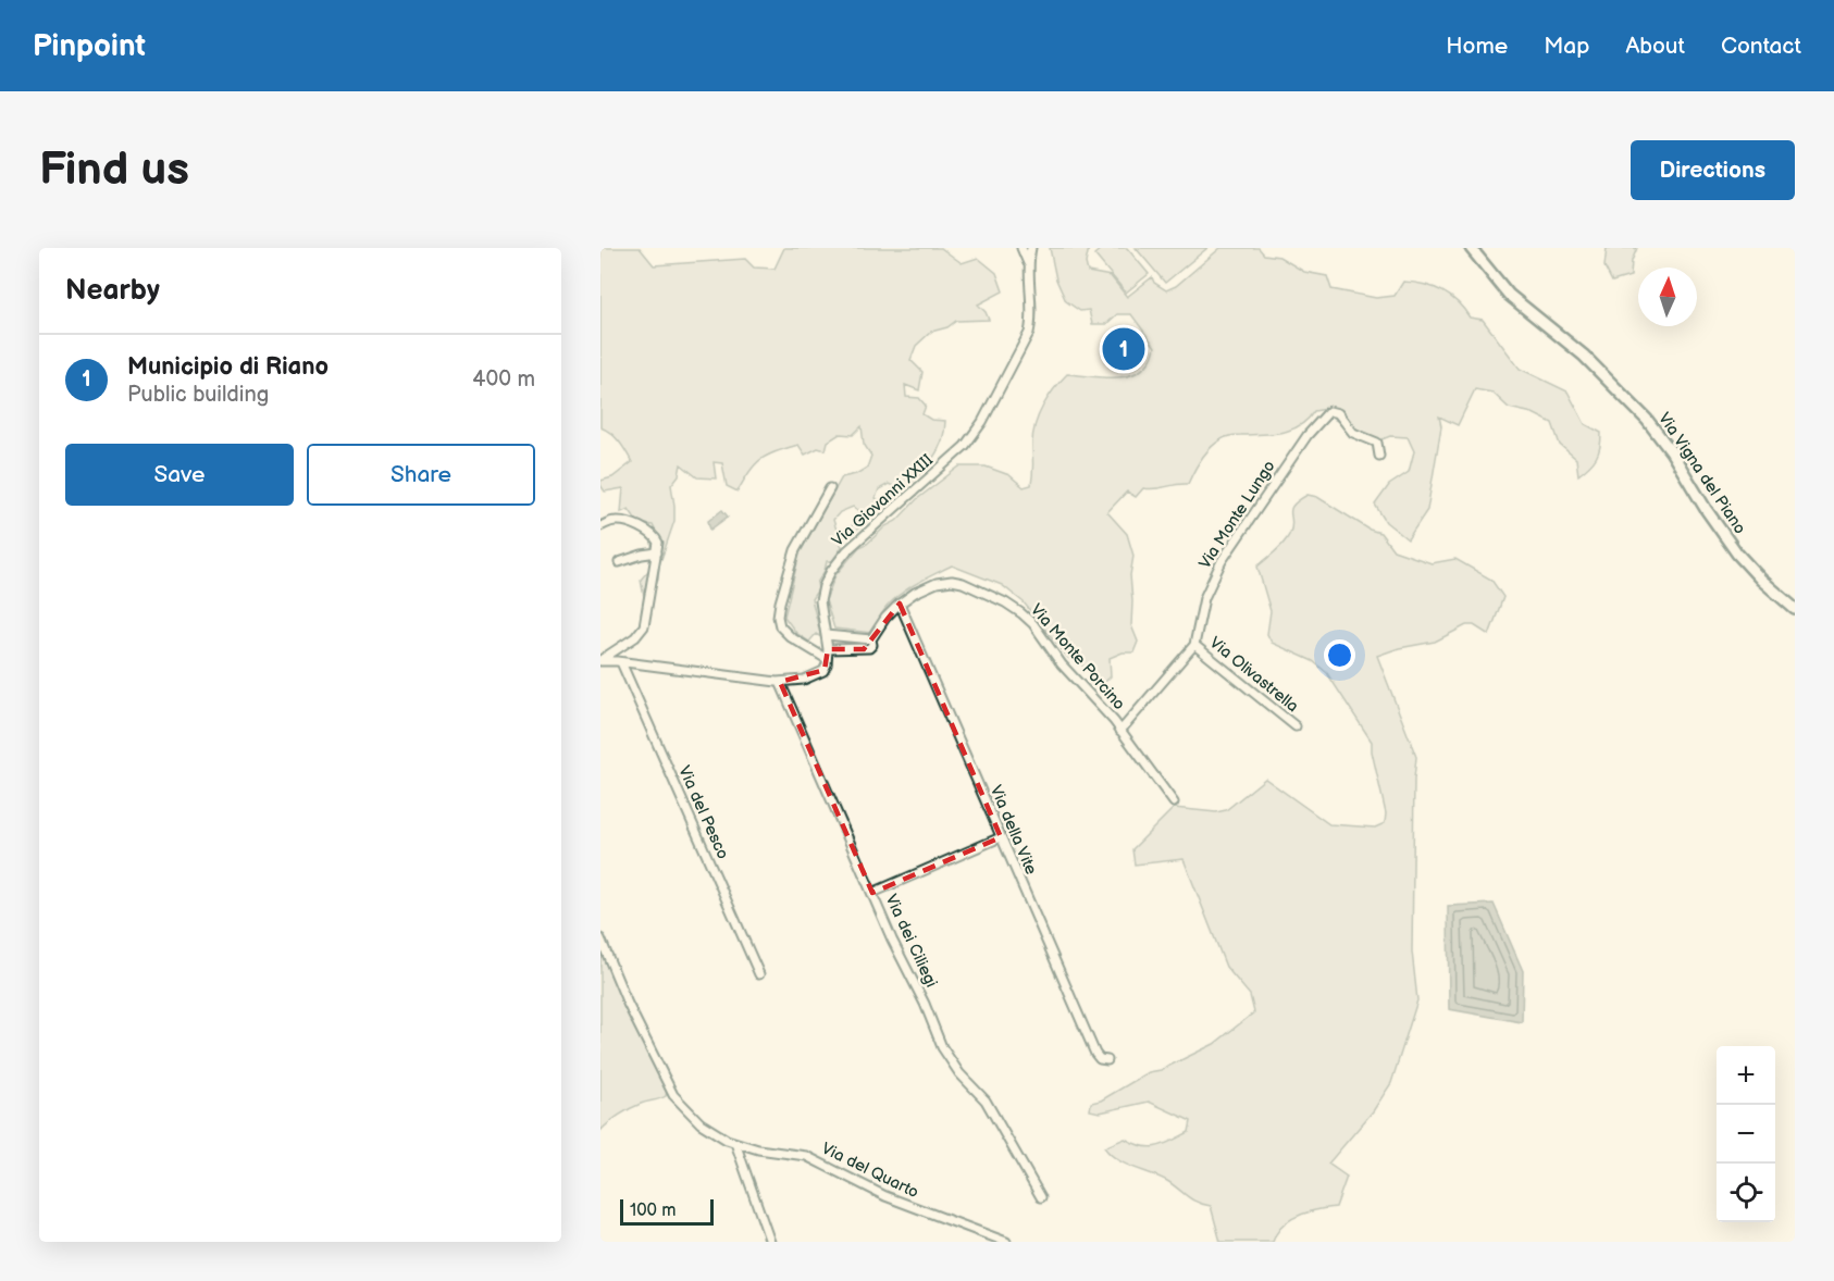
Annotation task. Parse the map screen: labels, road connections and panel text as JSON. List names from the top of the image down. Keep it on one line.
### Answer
{"streets":{"main road":["Via Vigna del Piano"],"street":["Via Giovanni XXIII","Via Monte Lungo","Via Monte Porcino","Via Olivastrella","Via del Pesco","Via della Vite","Via dei Ciliegi","Via del Quarto"]},"crossings":[["Via Monte Lungo","Via Monte Porcino"],["Via Monte Lungo","Via Olivastrella"],["Via Monte Porcino","Via della Vite"]],"scale_bar":"100 m","north":"top","page":{"header":"Pinpoint","nav":["Home","Map","About","Contact"],"buttons":["Directions",["Save","Share"]],"title":"Find us","heading":"Nearby","pins":"1","list":[{"mark":"1","name":"Municipio di Riano","note":"Public building","value":"400 m"}],"map_buttons":["+","−"],"scale":"100 m"}}
